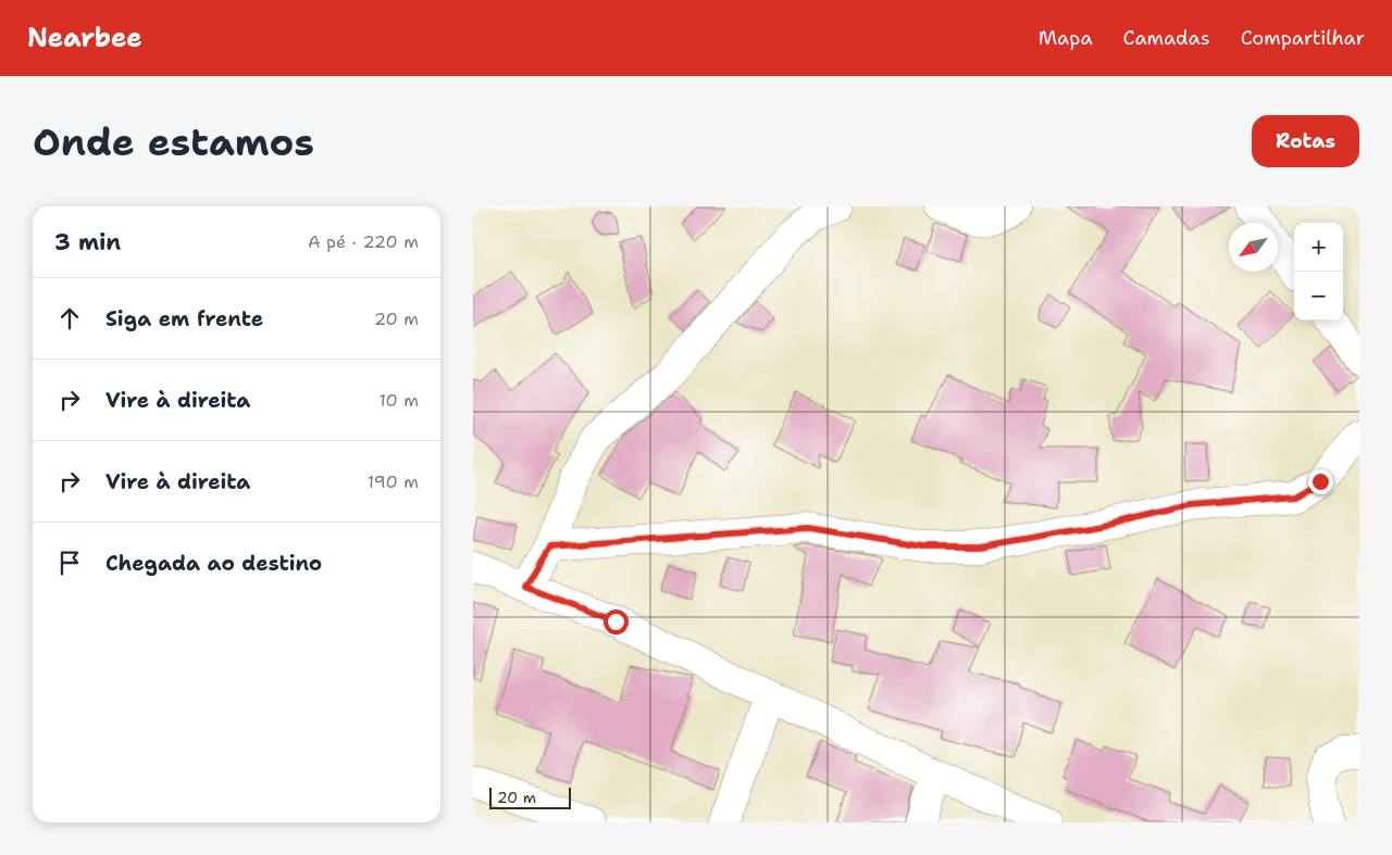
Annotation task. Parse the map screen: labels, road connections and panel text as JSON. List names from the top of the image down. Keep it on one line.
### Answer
{"scale_bar":"20 m","north":"bottom left","page":{"header":"Nearbee","nav":["Mapa","Camadas","Compartilhar"],"buttons":"Rotas","title":"Onde estamos","heading":["3 min","A pé · 220 m"],"map_buttons":["+","−"],"list":[["Siga em frente","20 m"],["Vire à direita","10 m"],["Vire à direita","190 m"],"Chegada ao destino"],"scale":"20 m"}}
